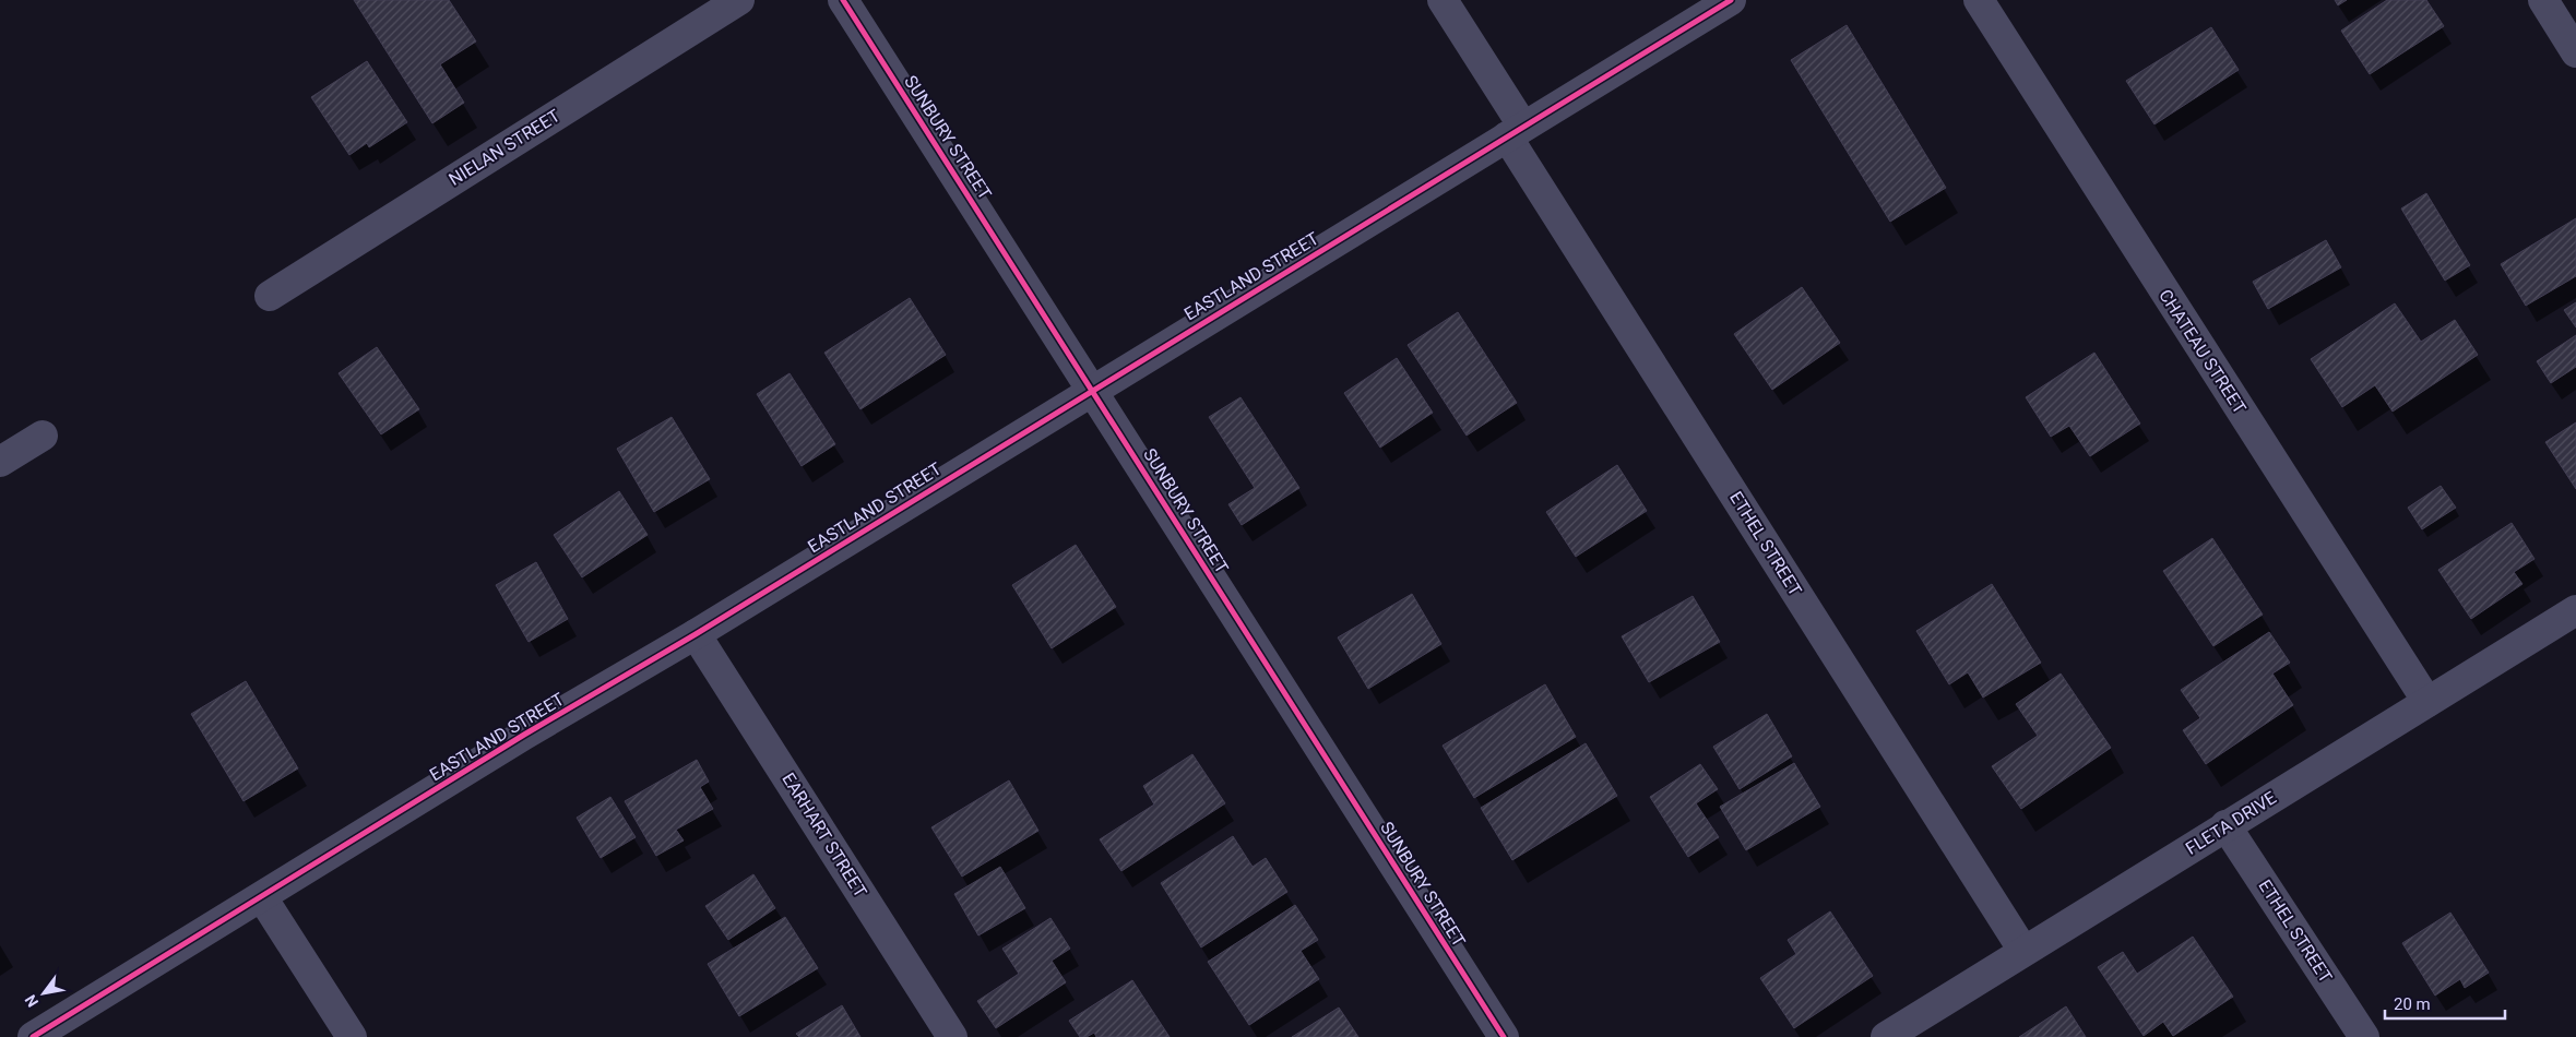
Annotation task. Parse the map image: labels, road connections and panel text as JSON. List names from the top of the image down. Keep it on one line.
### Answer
{"streets":{"street":["SUNBURY STREET","NIELAN STREET","EASTLAND STREET","CHATEAU STREET","ETHEL STREET","FLETA DRIVE","EARHART STREET"]},"crossings":[["SUNBURY STREET","EASTLAND STREET"],["EASTLAND STREET","ETHEL STREET"],["EASTLAND STREET","EARHART STREET"],["CHATEAU STREET","FLETA DRIVE"],["ETHEL STREET","FLETA DRIVE"]],"scale_bar":"20 m","north":"bottom left"}
